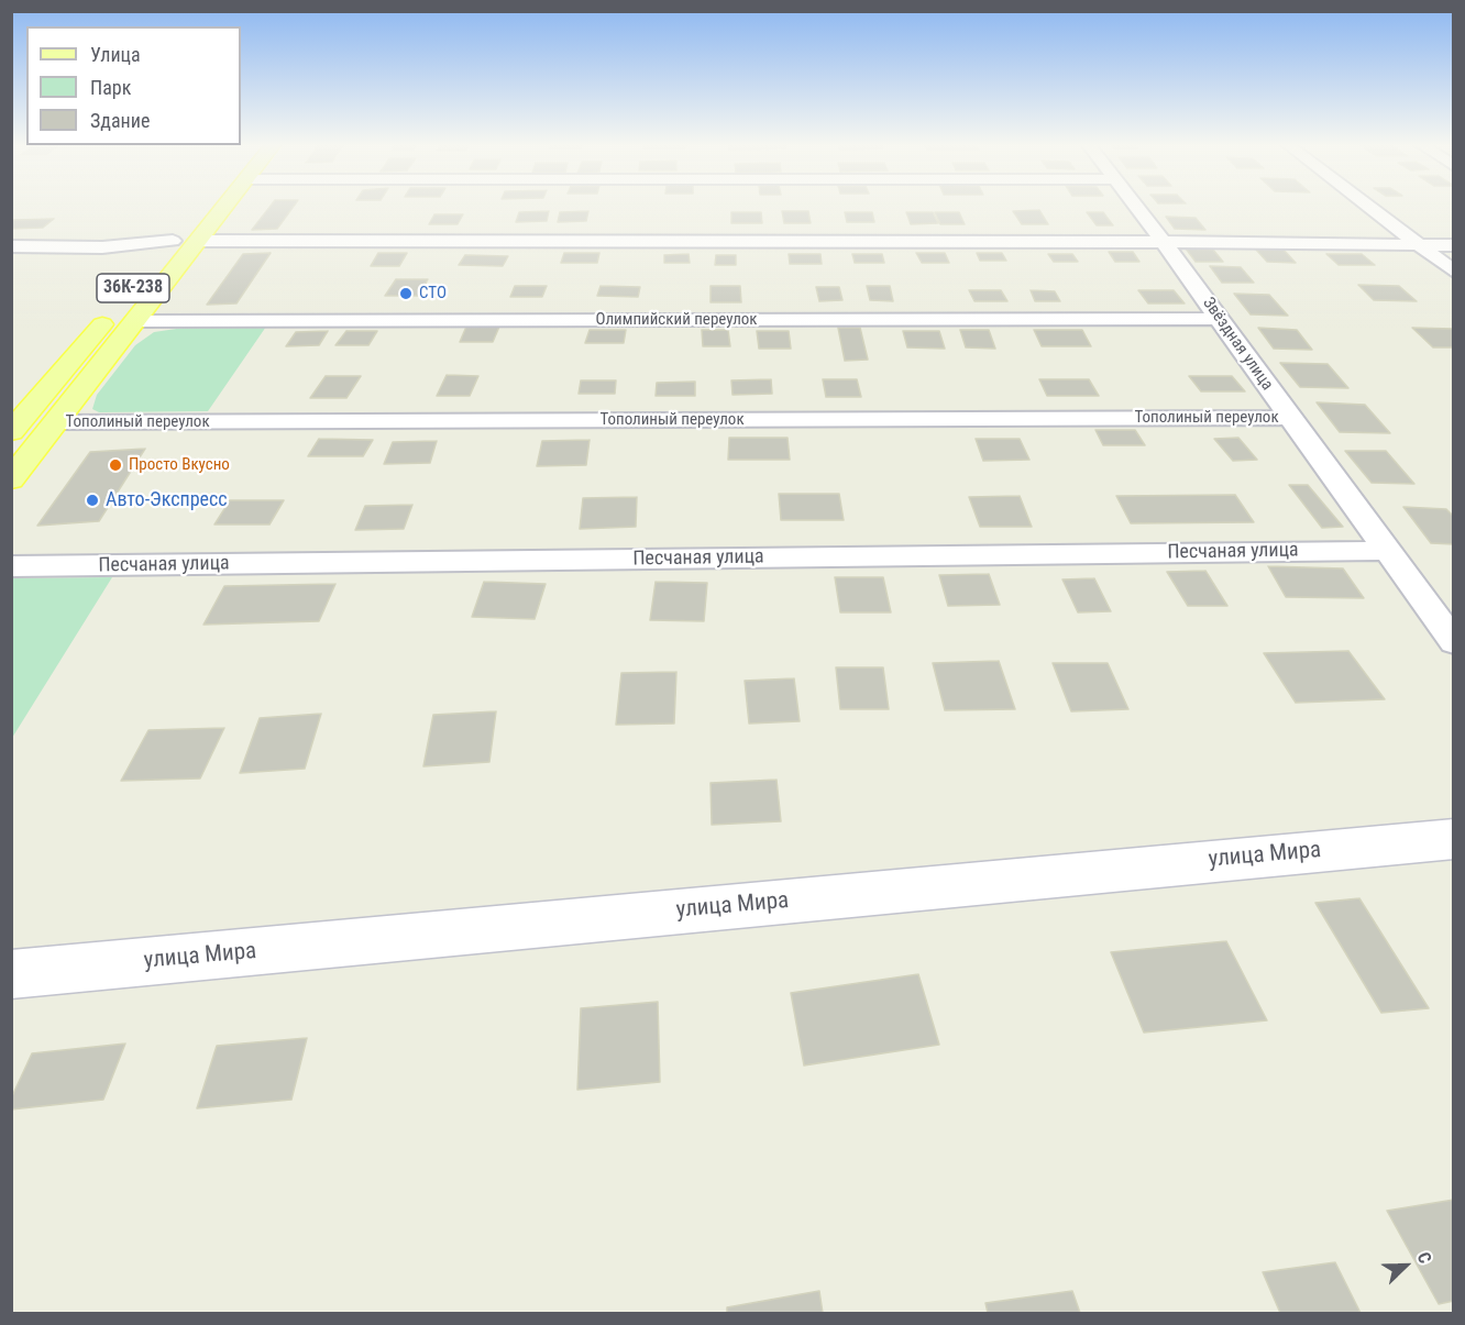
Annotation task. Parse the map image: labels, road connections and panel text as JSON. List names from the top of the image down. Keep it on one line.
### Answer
{"streets":{"main road":["36К-238","улица Мира"],"street":["Олимпийский переулок","Звёздная улица","Тополиный переулок","Песчаная улица"]},"crossings":[["Олимпийский переулок","Звёздная улица"],["Звёздная улица","Тополиный переулок"],["Звёздная улица","Песчаная улица"]],"places":["СТО","Просто Вкусно","Авто-Экспресс"],"legend":["Улица","Парк","Здание"],"north":"top right"}
